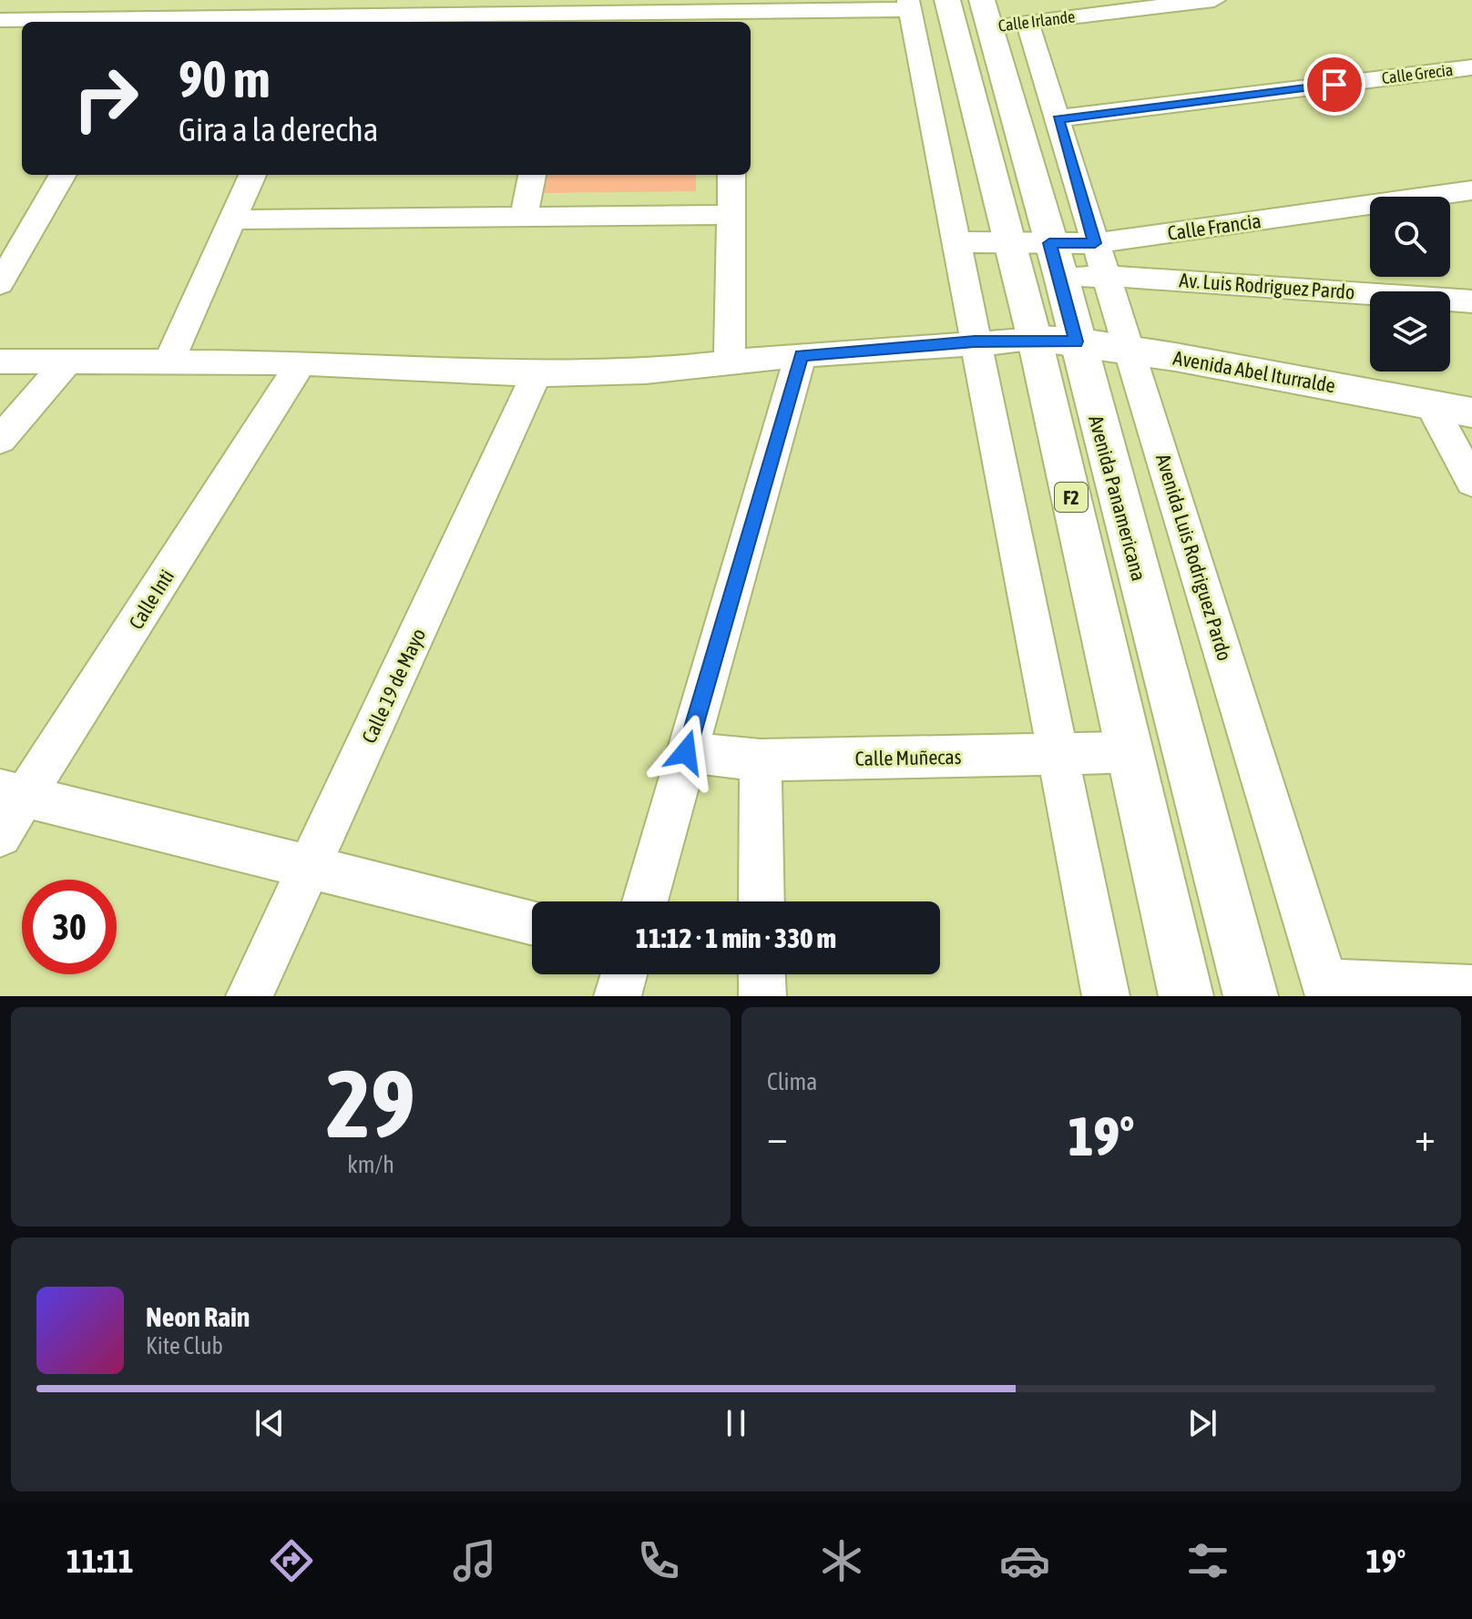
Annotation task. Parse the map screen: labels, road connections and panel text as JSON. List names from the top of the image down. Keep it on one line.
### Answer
{"streets":{"main road":["Avenida Abel Iturralde","F2","Avenida Panamericana"],"street":["Calle Irlande","Calle Grecia","Calle Francia","Av. Luis Rodriguez Pardo","Avenida Luis Rodriguez Pardo","Calle Inti","Calle 19 de Mayo","Calle Muñecas"]},"crossings":[["Calle Irlande","Avenida Panamericana"],["Calle Grecia","Avenida Luis Rodriguez Pardo"],["Calle Francia","Av. Luis Rodriguez Pardo"],["Calle Francia","Avenida Panamericana"],["Calle Francia","Avenida Luis Rodriguez Pardo"],["Av. Luis Rodriguez Pardo","Avenida Panamericana"],["Av. Luis Rodriguez Pardo","Avenida Luis Rodriguez Pardo"],["Avenida Abel Iturralde","Avenida Panamericana"],["Avenida Abel Iturralde","Avenida Luis Rodriguez Pardo"],["Avenida Panamericana","Calle Muñecas"]],"page":{"turn":["90 m","Gira a la derecha"],"limit":"30","trip":"11:12 · 1 min · 330 m","tile":[["29","km/h"],"Clima"],"heat":["−","19°","+"],"song":["Neon Rain","Kite Club"],"tabs":["11:11","19°"]}}
